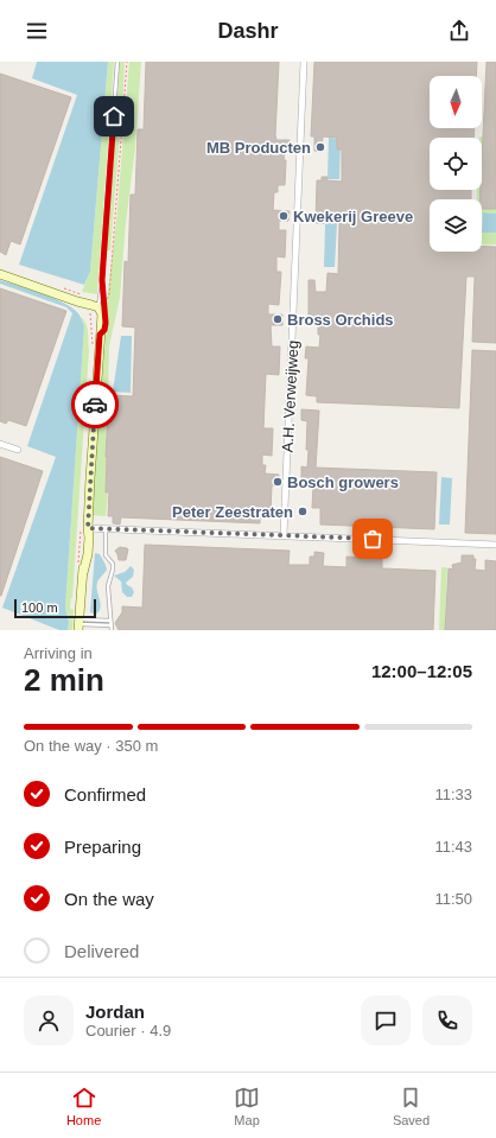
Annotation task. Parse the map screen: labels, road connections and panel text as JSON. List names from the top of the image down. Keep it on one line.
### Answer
{"streets":{"street":["A.H. Verweijweg"]},"places":["MB Producten","Kwekerij Greeve","Bross Orchids","Bosch growers","Peter Zeestraten"],"scale_bar":"100 m","north":"bottom","page":{"header":"Dashr","scale":"100 m","heading":["2 min","Arriving in","12:00–12:05"],"panel":["Jordan","Courier · 4.9"],"bar":"On the way · 350 m","list":[["Confirmed","11:33"],["Preparing","11:43"],["On the way","11:50"],"Delivered"],"tabs":["Home","Map","Saved"]}}
